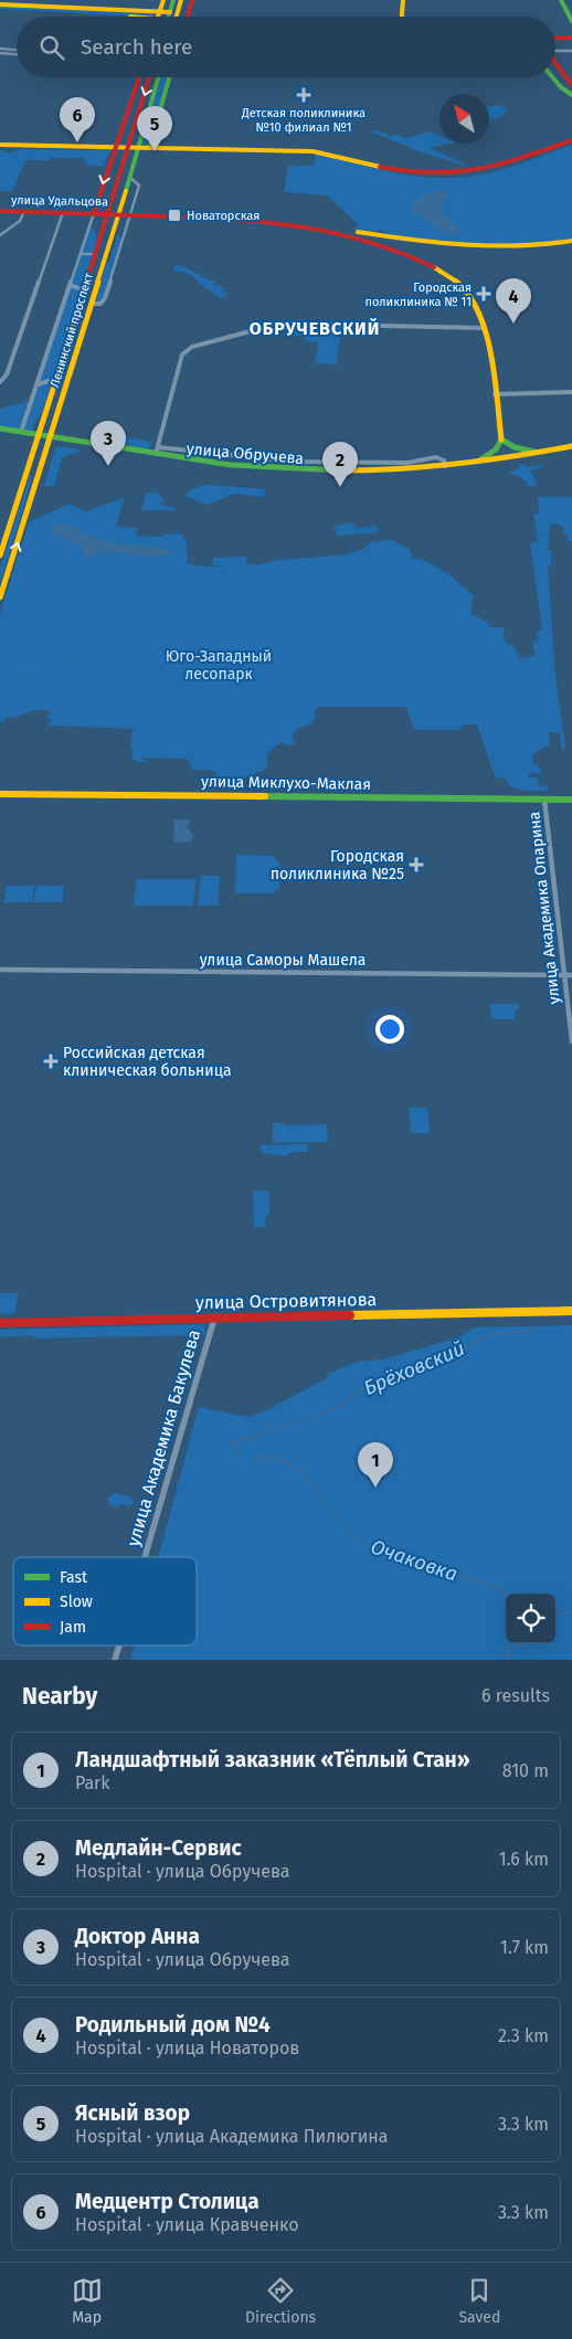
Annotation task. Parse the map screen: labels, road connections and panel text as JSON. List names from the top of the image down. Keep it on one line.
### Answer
{"streets":{"main road":["улица Удальцова","Ленинский проспект","улица Обручева","улица Миклухо-Маклая","улица Островитянова"],"street":["улица Академика Опарина","улица Саморы Машела","улица Академика Бакулева"]},"crossings":[["улица Удальцова","Ленинский проспект"],["Ленинский проспект","улица Обручева"],["улица Миклухо-Маклая","улица Академика Опарина"],["улица Академика Опарина","улица Саморы Машела"],["улица Островитянова","улица Академика Бакулева"]],"districts":["ОБРУЧЕВСКИЙ"],"water":["Брёховский","Очаковка"],"parks":["Юго-Западный лесопарк"],"places":{"health":["Детская поликлиника №10 филиал №1","Городская поликлиника № 11","Городская поликлиника №25","Российская детская клиническая больница"],"transit":["Новаторская"]},"legend":["Fast","Slow","Jam"],"north":"top left","page":{"search":"Search here","pins":["6","5","4","3","2","1"],"heading":["Nearby","6 results"],"list":[{"mark":"1","name":"Ландшафтный заказник «Тёплый Стан»","note":"Park","value":"810 m"},{"mark":"2","name":"Медлайн-Сервис","note":"Hospital · улица Обручева","value":"1.6 km"},{"mark":"3","name":"Доктор Анна","note":"Hospital · улица Обручева","value":"1.7 km"},{"mark":"4","name":"Родильный дом №4","note":"Hospital · улица Новаторов","value":"2.3 km"},{"mark":"5","name":"Ясный взор","note":"Hospital · улица Академика Пилюгина","value":"3.3 km"},{"mark":"6","name":"Медцентр Столица","note":"Hospital · улица Кравченко","value":"3.3 km"}],"nav":["Map","Directions","Saved"]}}
